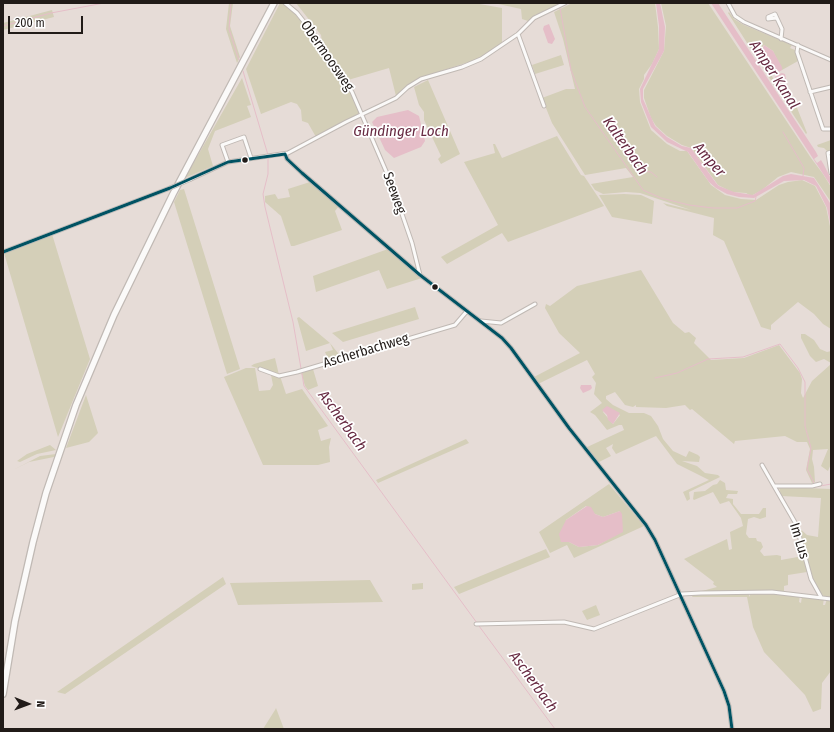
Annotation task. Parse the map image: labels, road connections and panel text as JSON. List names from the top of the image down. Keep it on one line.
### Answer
{"streets":{"street":["Obermoosweg","Seeweg","Ascherbachweg","Im Lus"]},"crossings":[["Obermoosweg","Seeweg"]],"water":["Amper Kanal","Gündinger Loch","Kalterbach","Amper","Ascherbach"],"scale_bar":"200 m","north":"right"}
